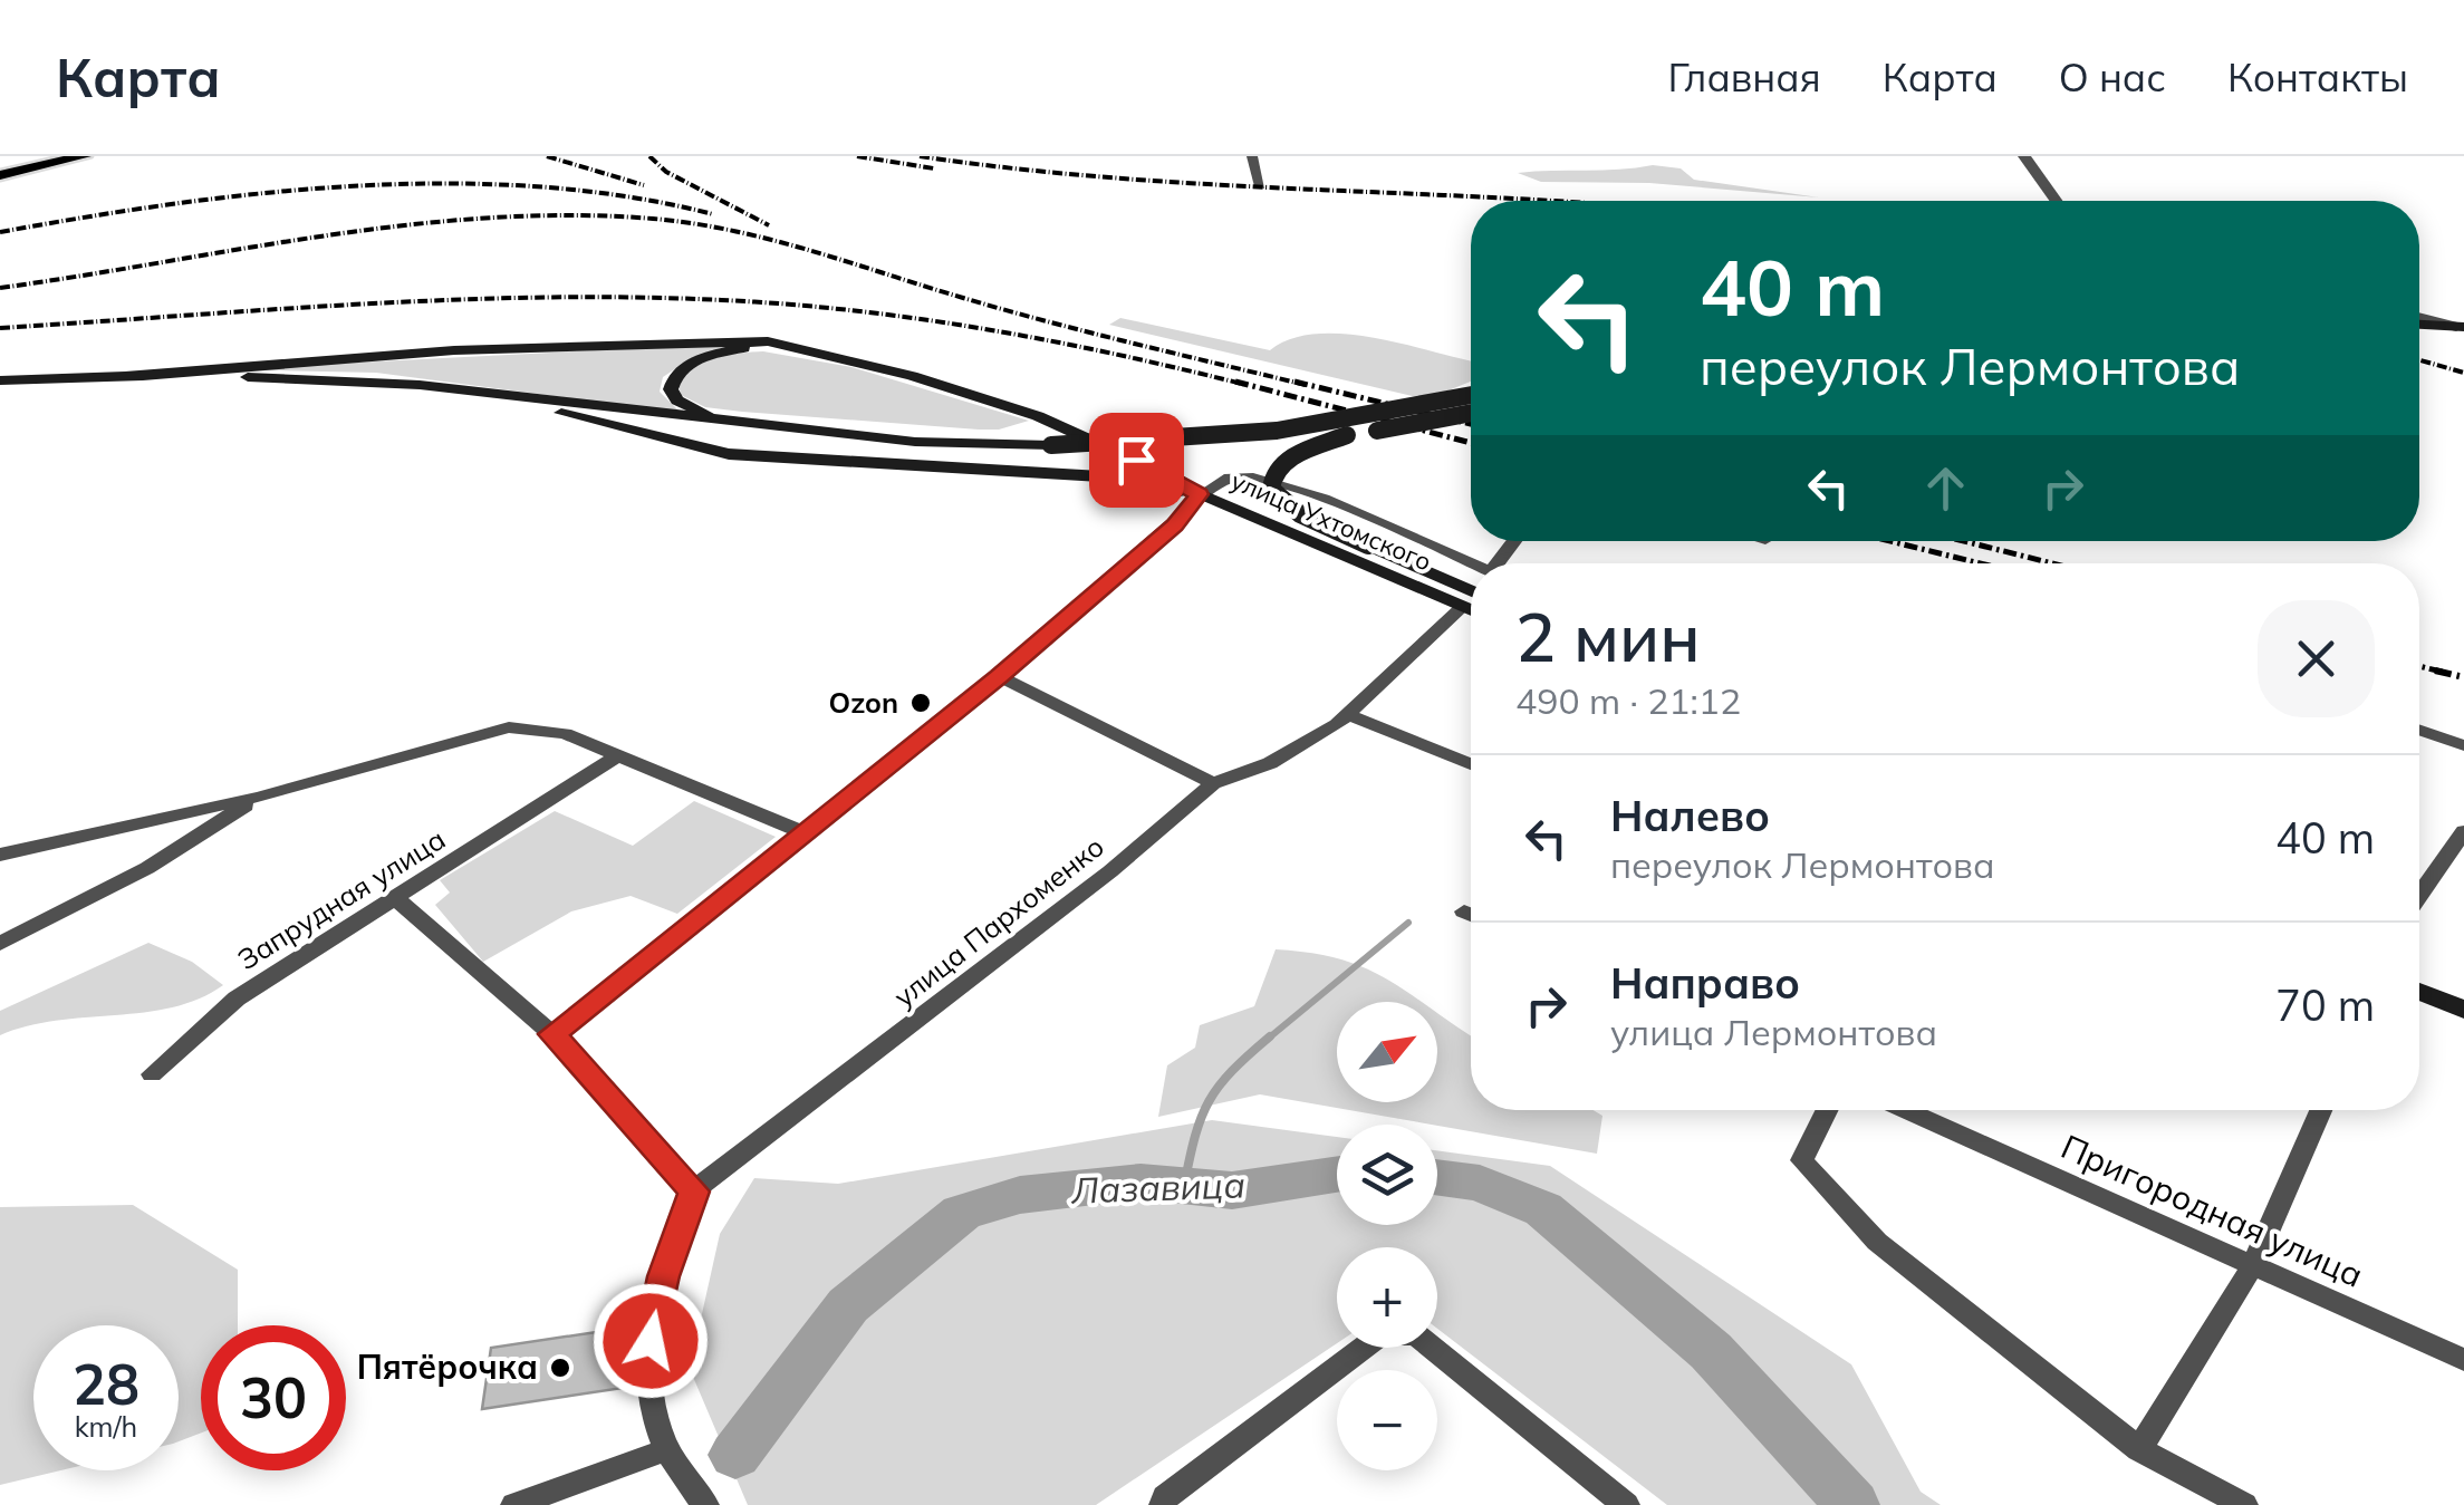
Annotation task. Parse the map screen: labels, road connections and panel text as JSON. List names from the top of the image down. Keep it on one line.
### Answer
{"streets":{"main road":["улица Ухтомского"],"street":["Запрудная улица","улица Пархоменко","Пригородная улица"]},"crossings":[["улица Ухтомского","улица Пархоменко"]],"water":["Лазавица"],"places":["Ozon","Пятёрочка"],"north":"top right","page":{"header":"Карта","nav":["Главная","Карта","О нас","Контакты"],"turn":["40 m","переулок Лермонтова"],"heading":["2 мин","490 m · 21:12"],"list":[{"name":"Налево","note":"переулок Лермонтова","value":"40 m"},{"name":"Направо","note":"улица Лермонтова","value":"70 m"}],"map_buttons":["+","−"],"speed":"28 km/h","limit":"30"}}
